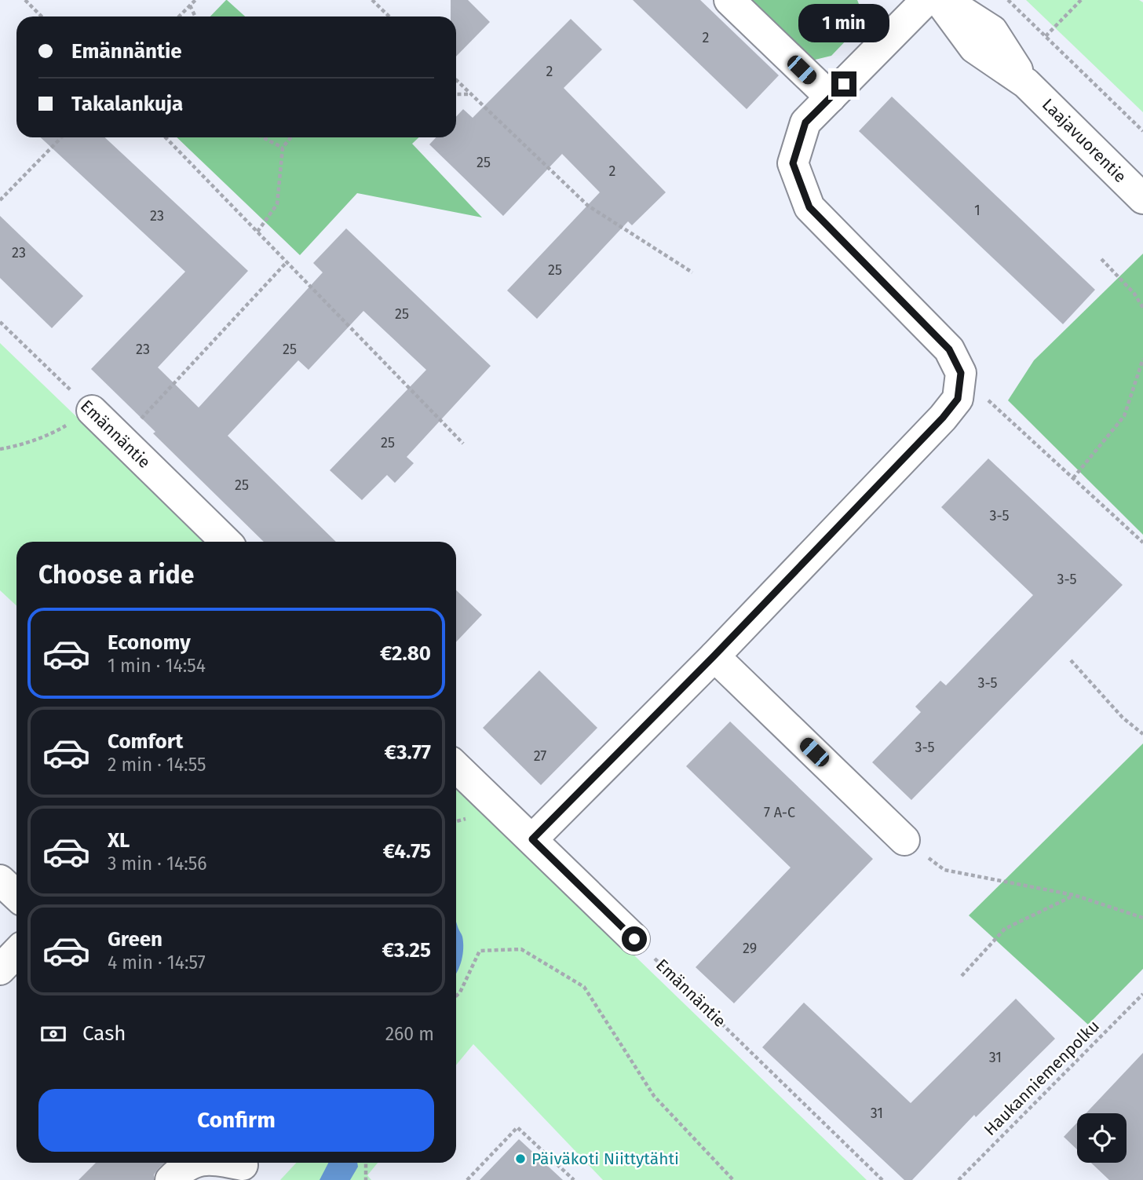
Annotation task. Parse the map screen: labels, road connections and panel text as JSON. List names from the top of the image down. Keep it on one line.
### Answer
{"streets":{"street":["Laajavuorentie","Emännäntie"],"path":["Haukanniemenpolku"]},"places":["Päiväkoti Niittytähti"],"house_numbers":["2","2","25","2","1","23","23","25","25","23","25","25","25","3-5","3-5","3-5","3-5","27","7 A-C","29","31","31"],"page":{"bubble":"1 min","banner":["Emännäntie","Takalankuja"],"heading":"Choose a ride","list":[{"name":"Economy","note":"1 min · 14:54","value":"€2.80"},{"name":"Comfort","note":"2 min · 14:55","value":"€3.77"},{"name":"XL","note":"3 min · 14:56","value":"€4.75"},{"name":"Green","note":"4 min · 14:57","value":"€3.25"}],"pay":["Cash","260 m"],"buttons":"Confirm"}}
